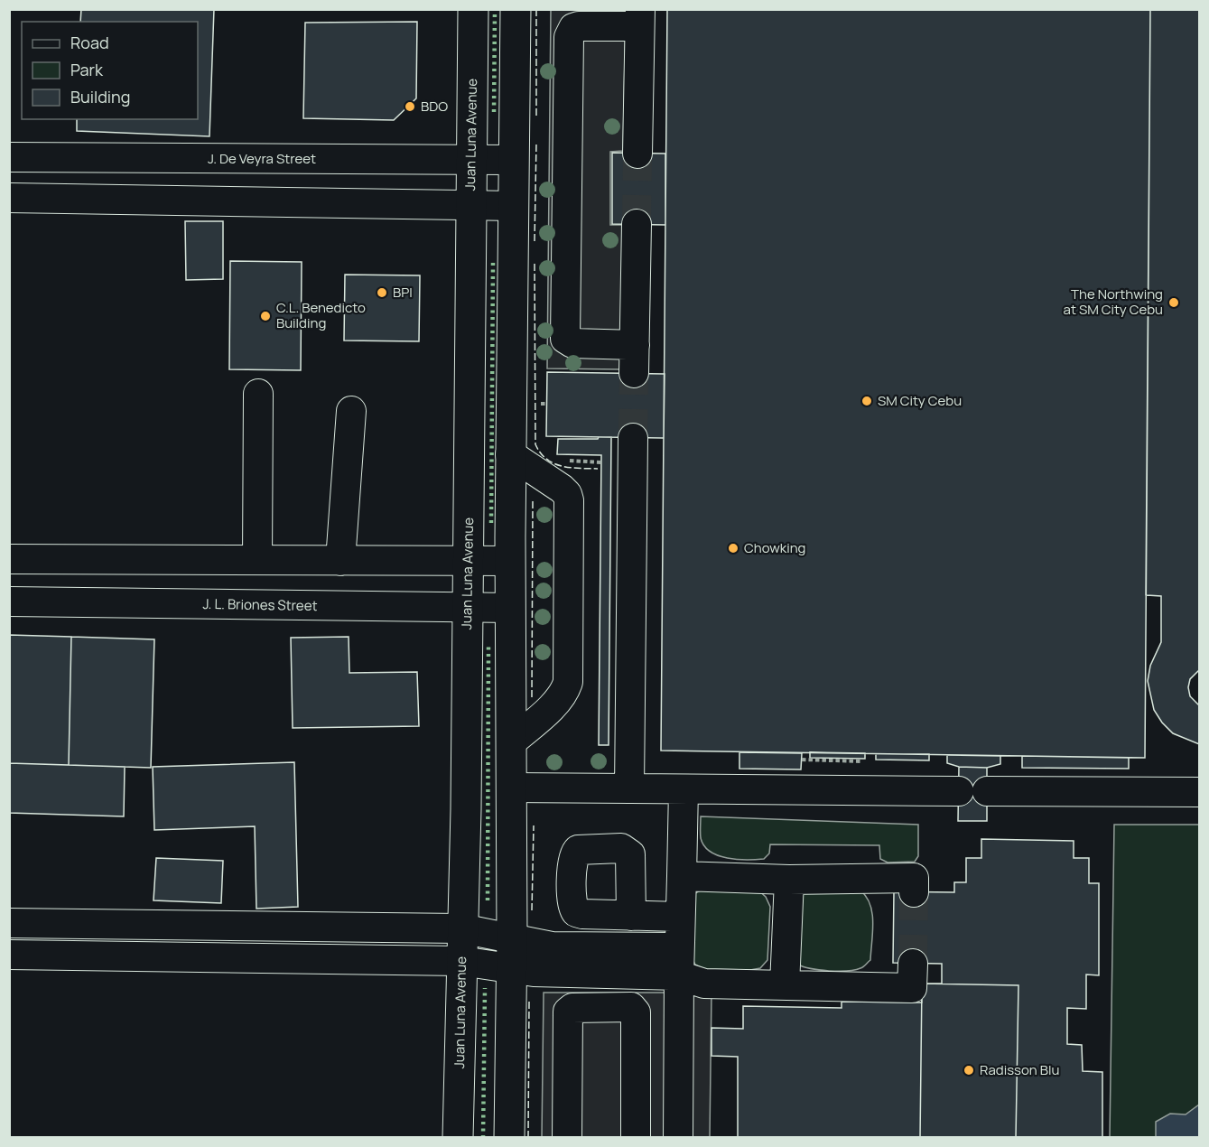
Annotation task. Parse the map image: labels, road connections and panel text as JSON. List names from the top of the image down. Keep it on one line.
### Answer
{"streets":{"main road":["Juan Luna Avenue"],"street":["J. De Veyra Street","J. L. Briones Street"]},"crossings":[["Juan Luna Avenue","J. De Veyra Street"],["Juan Luna Avenue","J. L. Briones Street"]],"places":["BDO","BPI","The Northwing at SM City Cebu","C.L. Benedicto Building","SM City Cebu","Chowking","Radisson Blu"],"legend":["Road","Park","Building"]}
